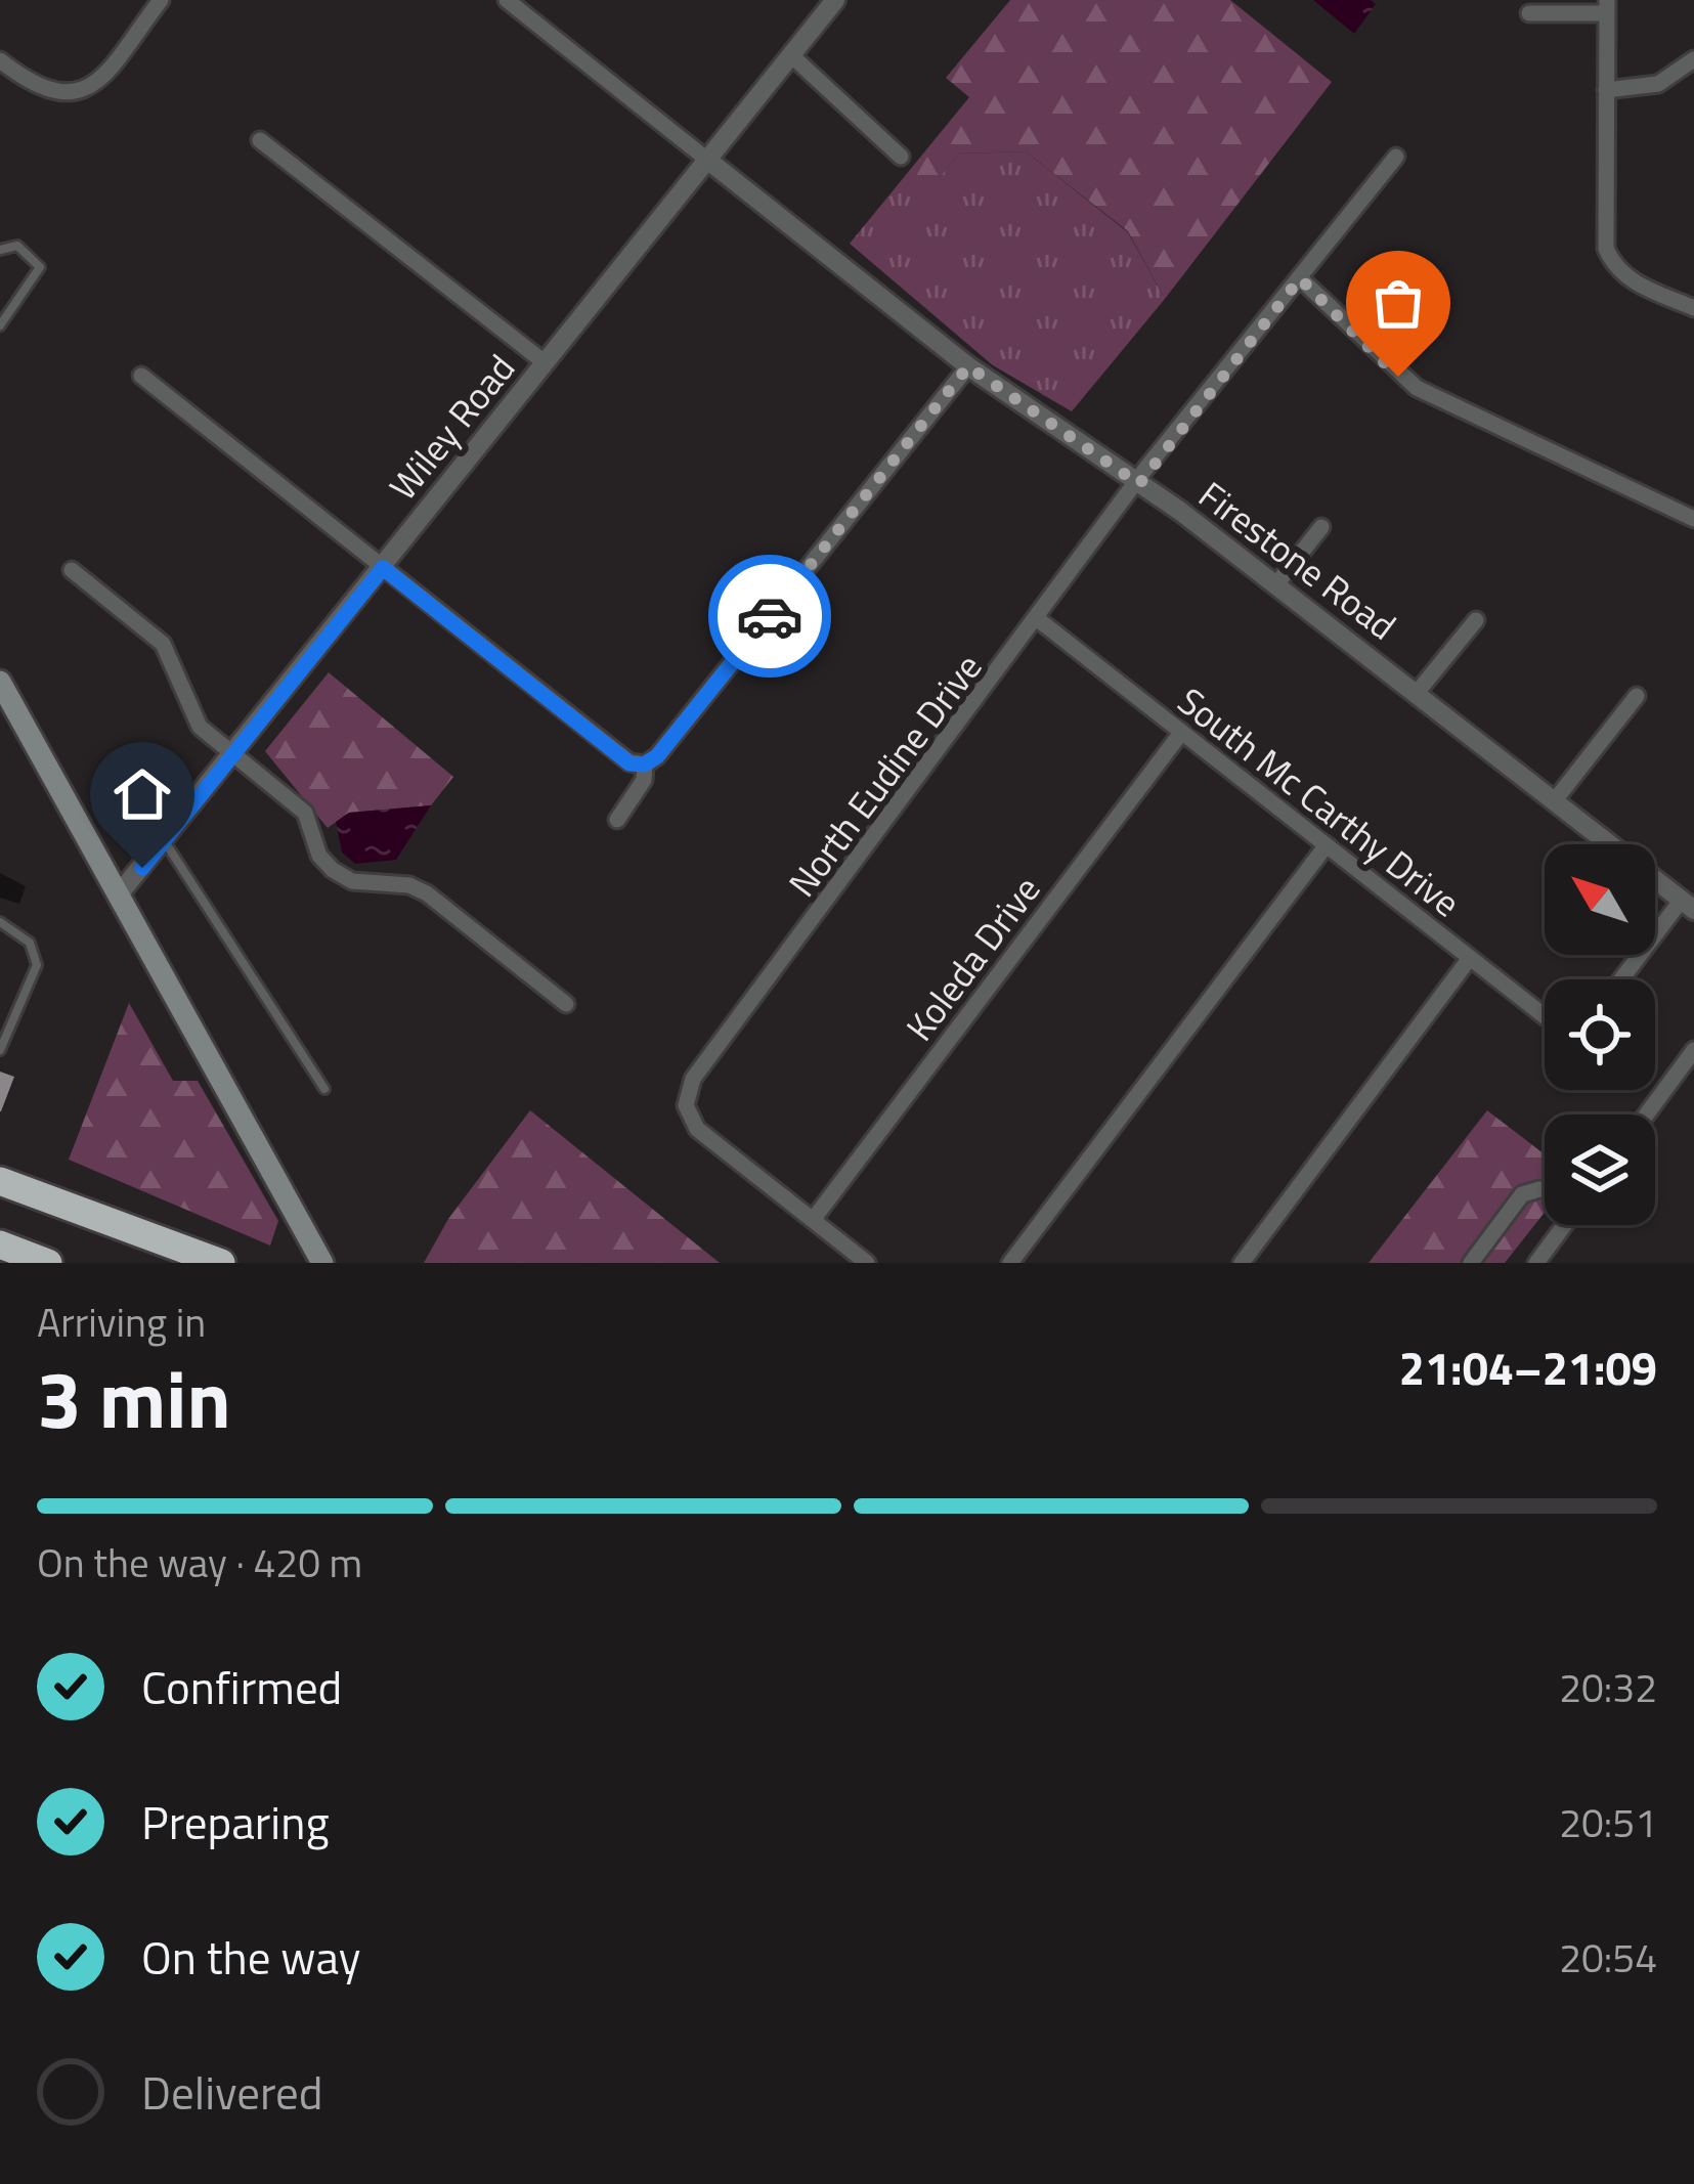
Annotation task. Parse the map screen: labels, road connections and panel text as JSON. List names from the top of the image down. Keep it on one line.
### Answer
{"streets":{"street":["Wiley Road","Firestone Road","North Eudine Drive","South Mc Carthy Drive","Koleda Drive"]},"crossings":[["Wiley Road","Firestone Road"],["Firestone Road","North Eudine Drive"],["North Eudine Drive","South Mc Carthy Drive"],["North Eudine Drive","Koleda Drive"],["South Mc Carthy Drive","Koleda Drive"]],"north":"top left","page":{"heading":["3 min","Arriving in","21:04–21:09"],"bar":"On the way · 420 m","list":[["Confirmed","20:32"],["Preparing","20:51"],["On the way","20:54"],"Delivered"]}}
